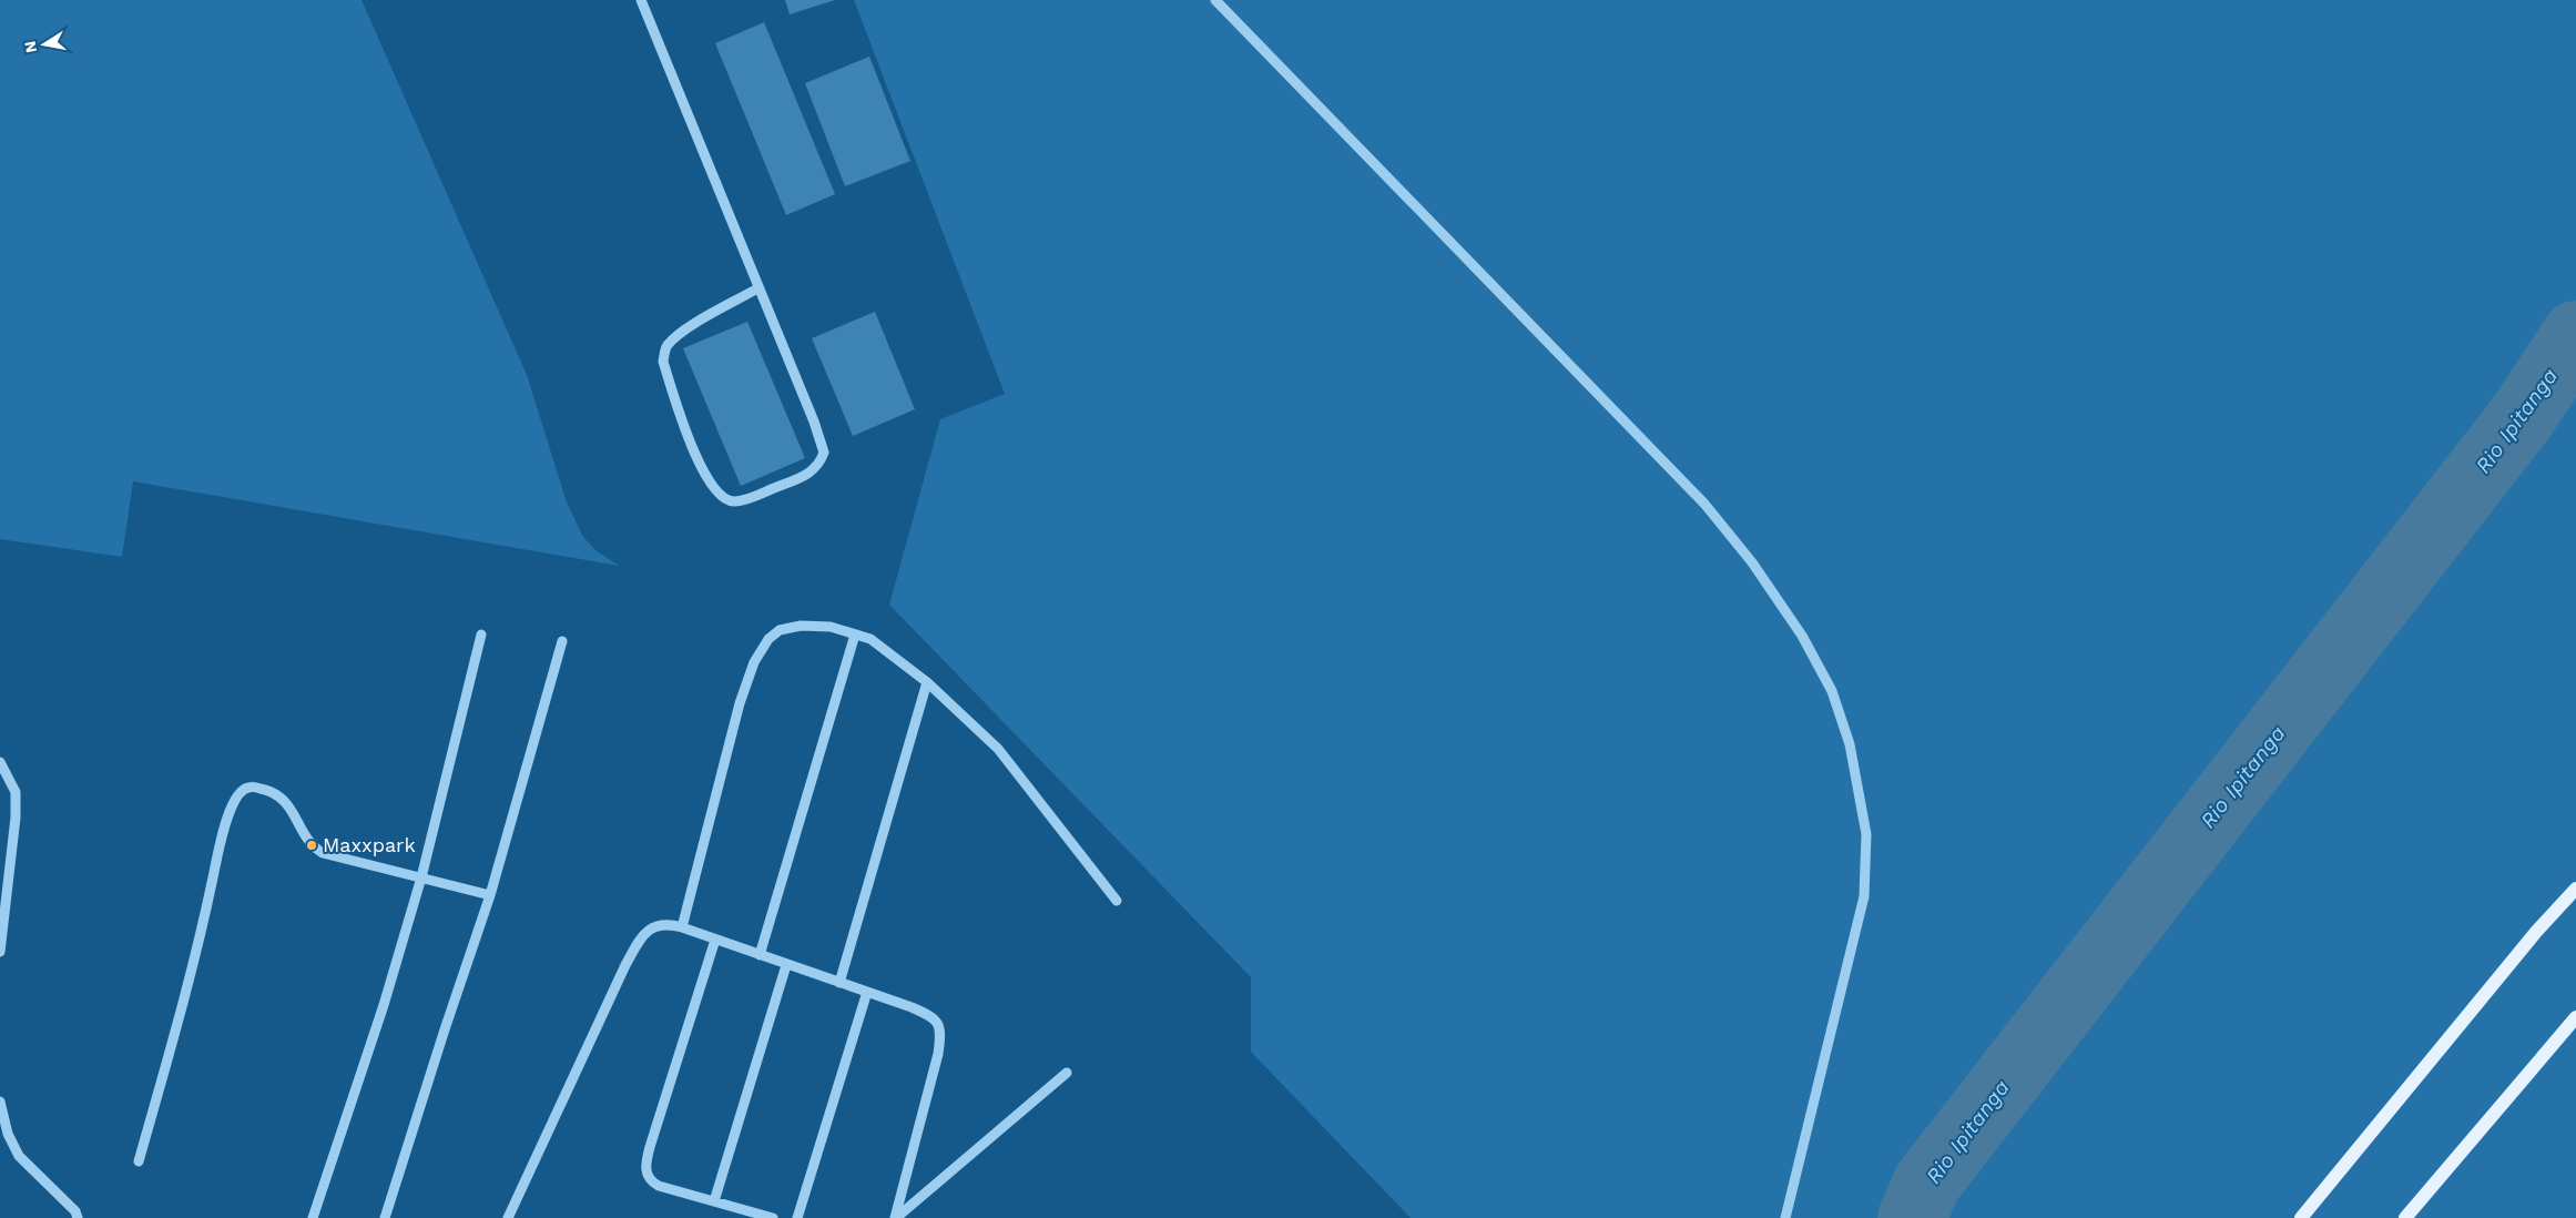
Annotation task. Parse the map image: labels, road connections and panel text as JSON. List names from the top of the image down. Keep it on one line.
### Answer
{"water":["Rio Ipitanga"],"places":["Maxxpark"],"north":"left"}
